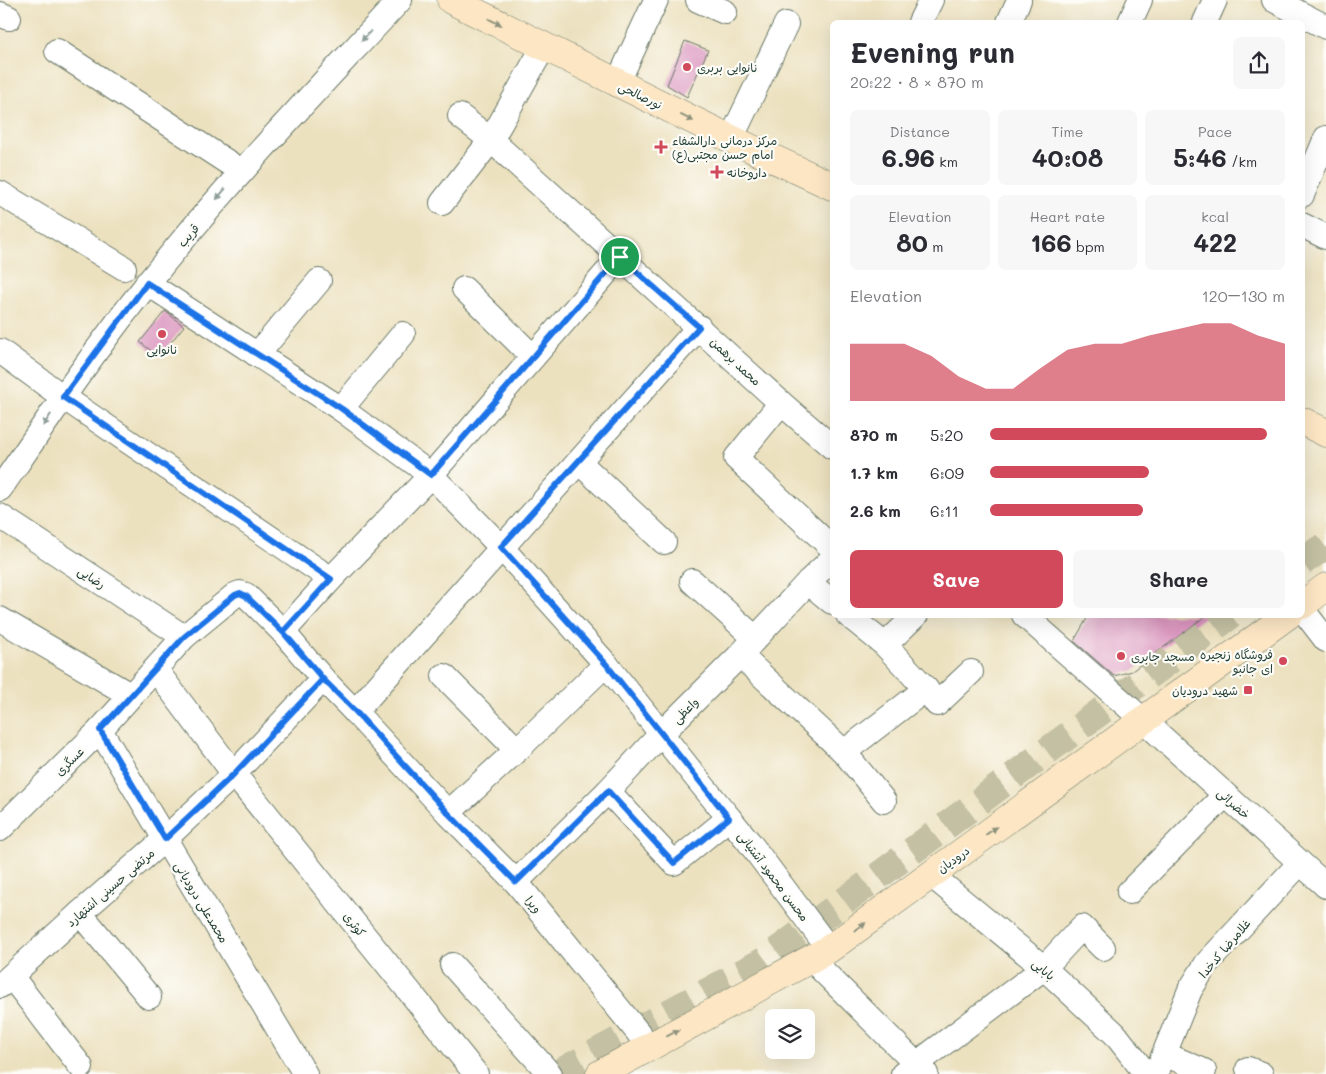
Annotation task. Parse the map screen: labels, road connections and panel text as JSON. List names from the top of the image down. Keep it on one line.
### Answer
{"streets":{"main road":["نورصالحی","درودیان"],"street":["قریب","محمد برهمن","رضایی","واعظی","عسگری","خضرائی","محسن محمود آشتیانی","مرتضی حسینی اشتهارد","محمدعلی درودیانی","ویرا","کوثری","غلامرضا کدخدا","بابایی"]},"crossings":[["قریب","محسن محمود آشتیانی"],["رضایی","عسگری"],["واعظی","محسن محمود آشتیانی"],["واعظی","ویرا"],["عسگری","محمدعلی درودیانی"],["عسگری","ویرا"],["خضرائی","درودیان"],["خضرائی","غلامرضا کدخدا"],["درودیان","محسن محمود آشتیانی"],["درودیان","ویرا"],["درودیان","بابایی"],["مرتضی حسینی اشتهارد","محمدعلی درودیانی"],["مرتضی حسینی اشتهارد","ویرا"],["مرتضی حسینی اشتهارد","کوثری"]],"one_way":["نورصالحی","درودیان"],"places":{"other":["نانوایی بربری","نانوایی","مسجد جابری","فروشگاه زنجیره ای جانبو"],"health":["مرکز درمانی دارالشفاء امام حسن مجتبی(ع)","داروخانه"],"transit":["شهید درودیان"]},"page":{"heading":["Evening run","20:22 · 8 × 870 m"],"stats":[["Distance","6.96 km"],["Time","40:08"],["Pace","5:46 /km"],["Elevation","80 m"],["Heart rate","166 bpm"],["kcal","422"]],"chart":["Elevation","120–130 m"],"list":[{"name":"870 m","note":"5:20"},{"name":"1.7 km","note":"6:09"},{"name":"2.6 km","note":"6:11"}],"buttons":["Save","Share"]}}
